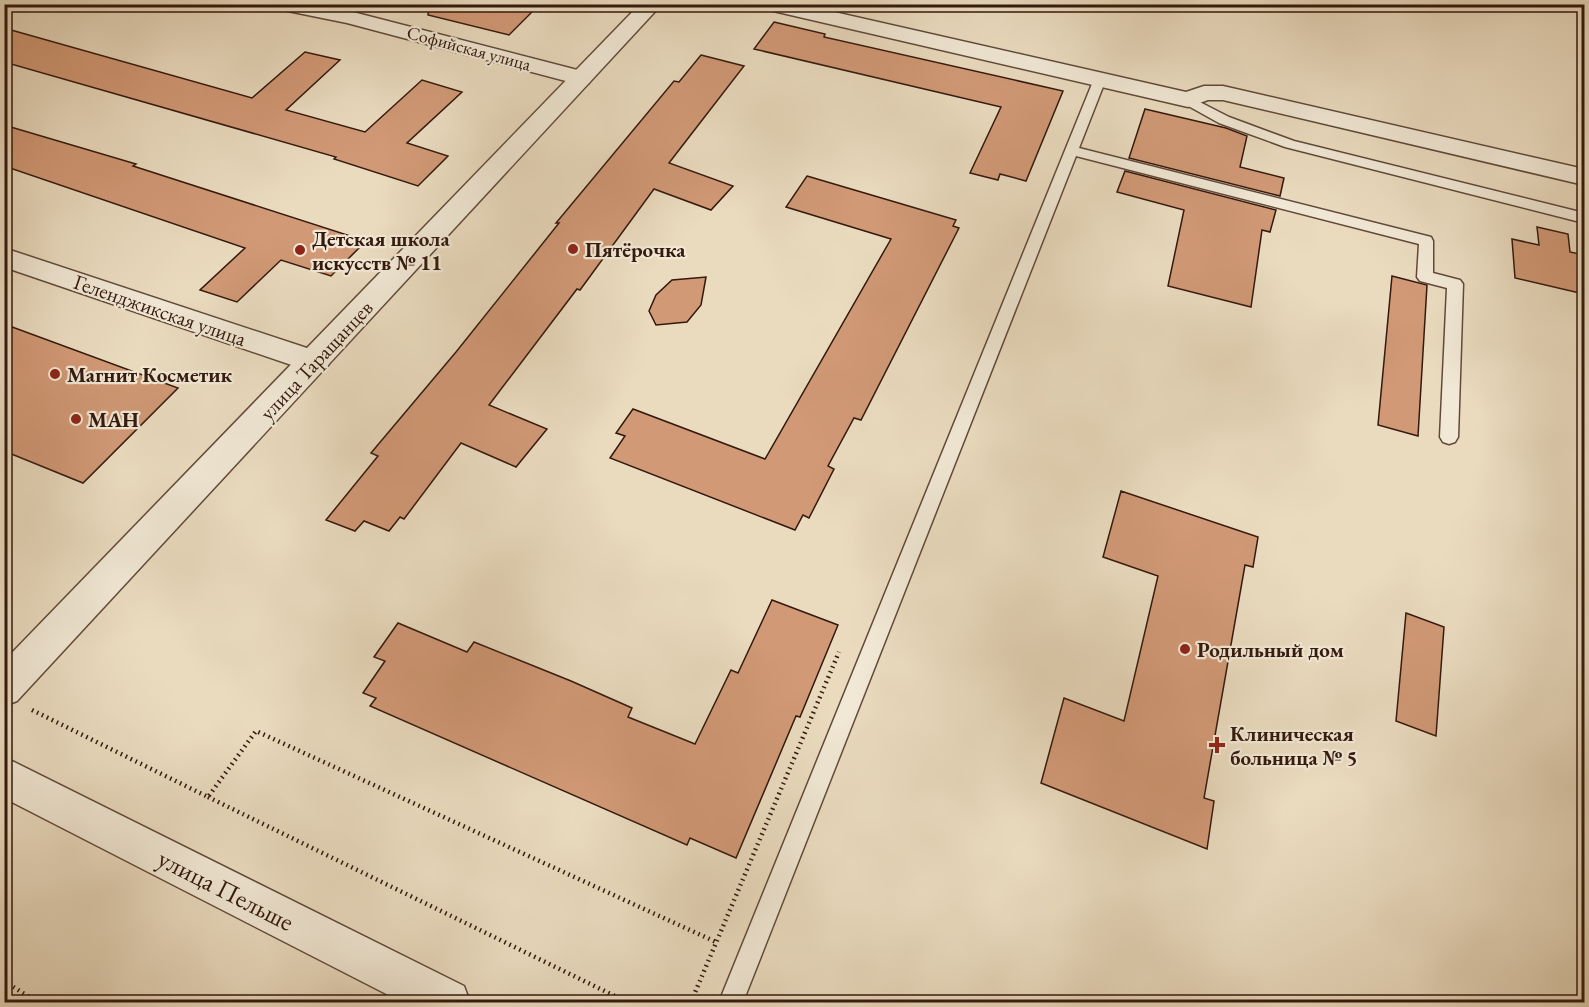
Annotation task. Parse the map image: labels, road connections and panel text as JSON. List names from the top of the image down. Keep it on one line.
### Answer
{"streets":{"street":["Софийская улица","Геленджикская улица","улица Таращанцев","улица Пельше"]},"crossings":[["Софийская улица","улица Таращанцев"],["Геленджикская улица","улица Таращанцев"]],"places":{"other":["Пятёрочка","Детская школа искусств № 11","Магнит Косметик","МАН","Родильный дом"],"health":["Клиническая больница № 5"]}}
